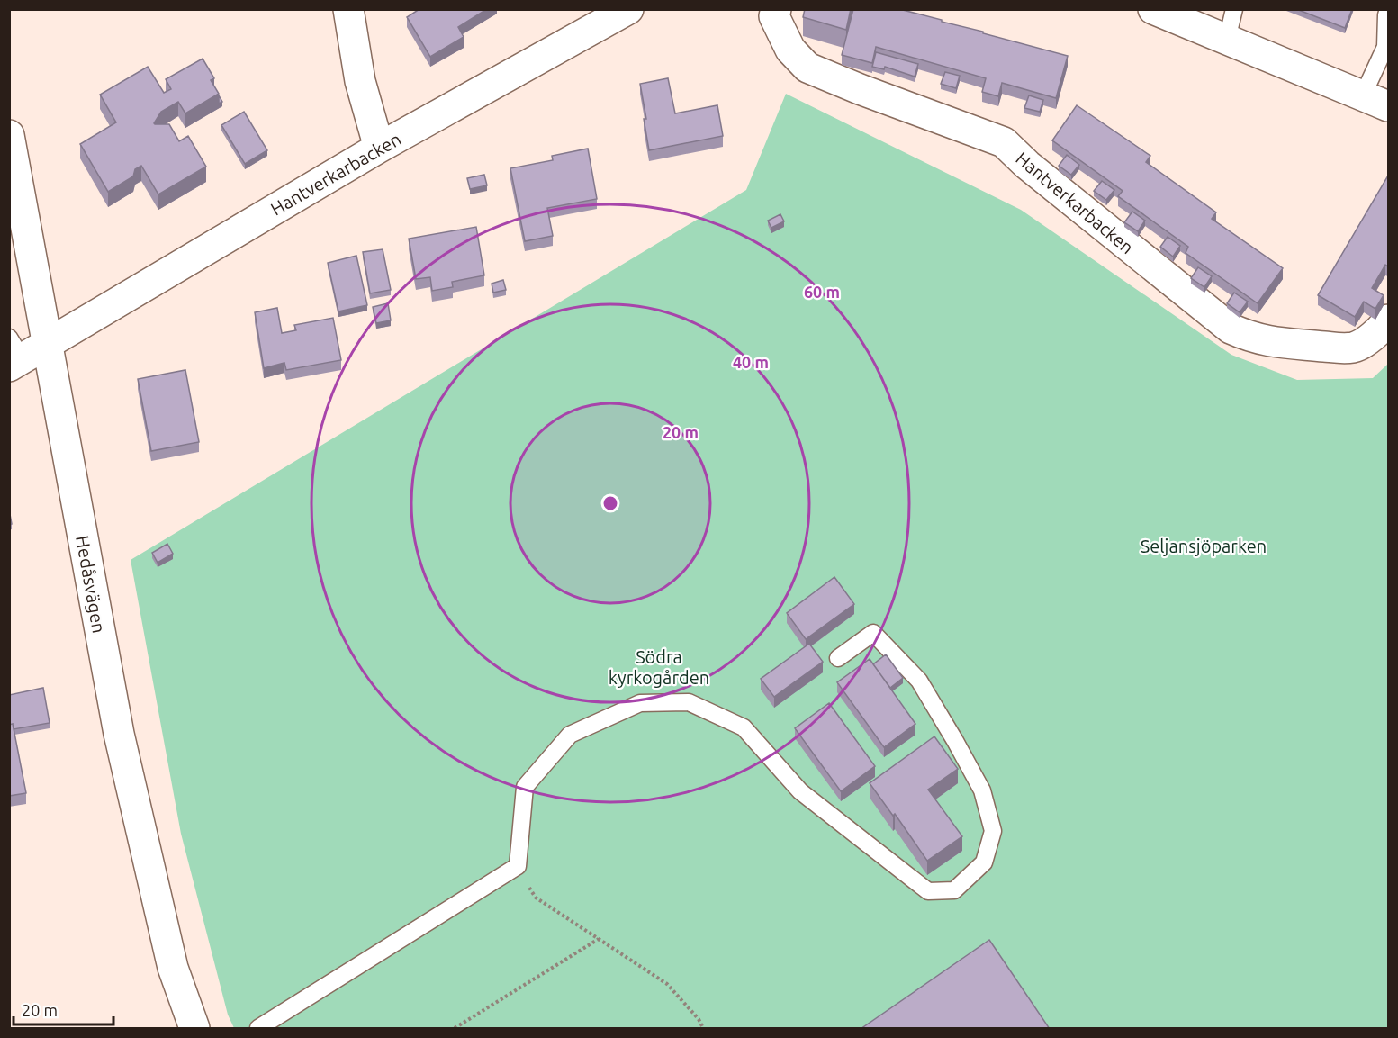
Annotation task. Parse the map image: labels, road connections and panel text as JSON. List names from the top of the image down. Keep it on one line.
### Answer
{"streets":{"street":["Hantverkarbacken","Hedåsvägen"]},"crossings":[["Hantverkarbacken","Hedåsvägen"]],"parks":["Seljansjöparken","Södra kyrkogården"],"scale_bar":"20 m","rings":["60 m","40 m","20 m"]}
